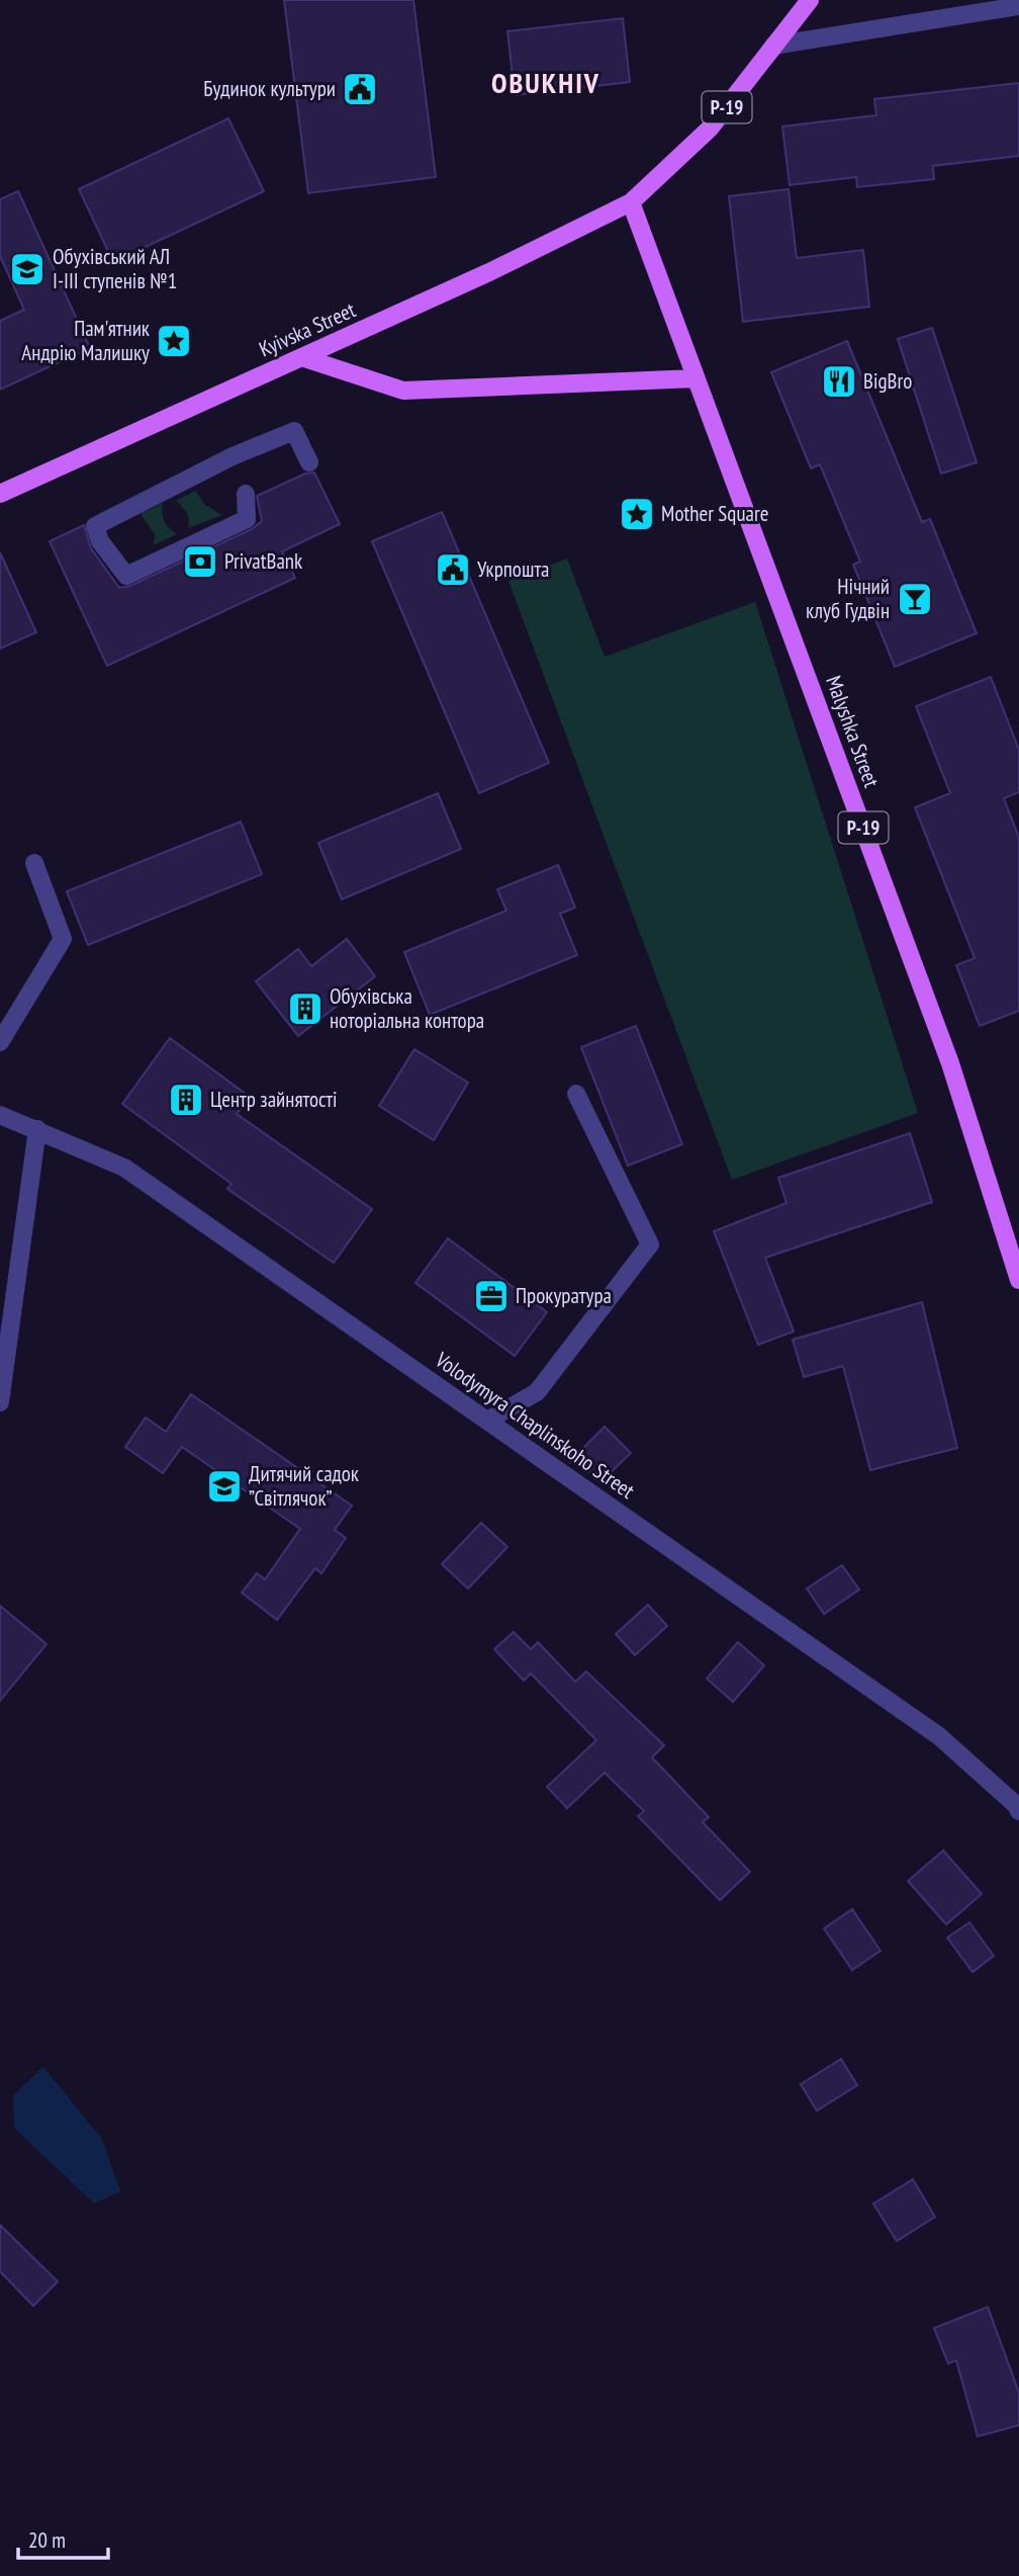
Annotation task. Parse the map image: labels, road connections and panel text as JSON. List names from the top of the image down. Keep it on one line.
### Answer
{"streets":{"main road":["Р-19","Kyivska Street","Malyshka Street"],"street":["Volodymyra Chaplinskoho Street"]},"crossings":[["Р-19","Kyivska Street"],["Р-19","Malyshka Street"],["Kyivska Street","Malyshka Street"]],"districts":["OBUKHIV"],"places":{"public building":["Будинок культури","Укрпошта"],"school or university":["Обухівський АЛ І-ІІІ ступенів №1","Дитячий садок ”Світлячок”"],"place":["Пам'ятник Андрію Малишку","Mother Square"],"restaurant":["BigBro"],"bank":["PrivatBank"],"bar":["Нічний клуб Гудвін"],"building":["Обухівська ноторіальна контора","Центр зайнятості"],"office":["Прокуратура"]},"scale_bar":"20 m"}
